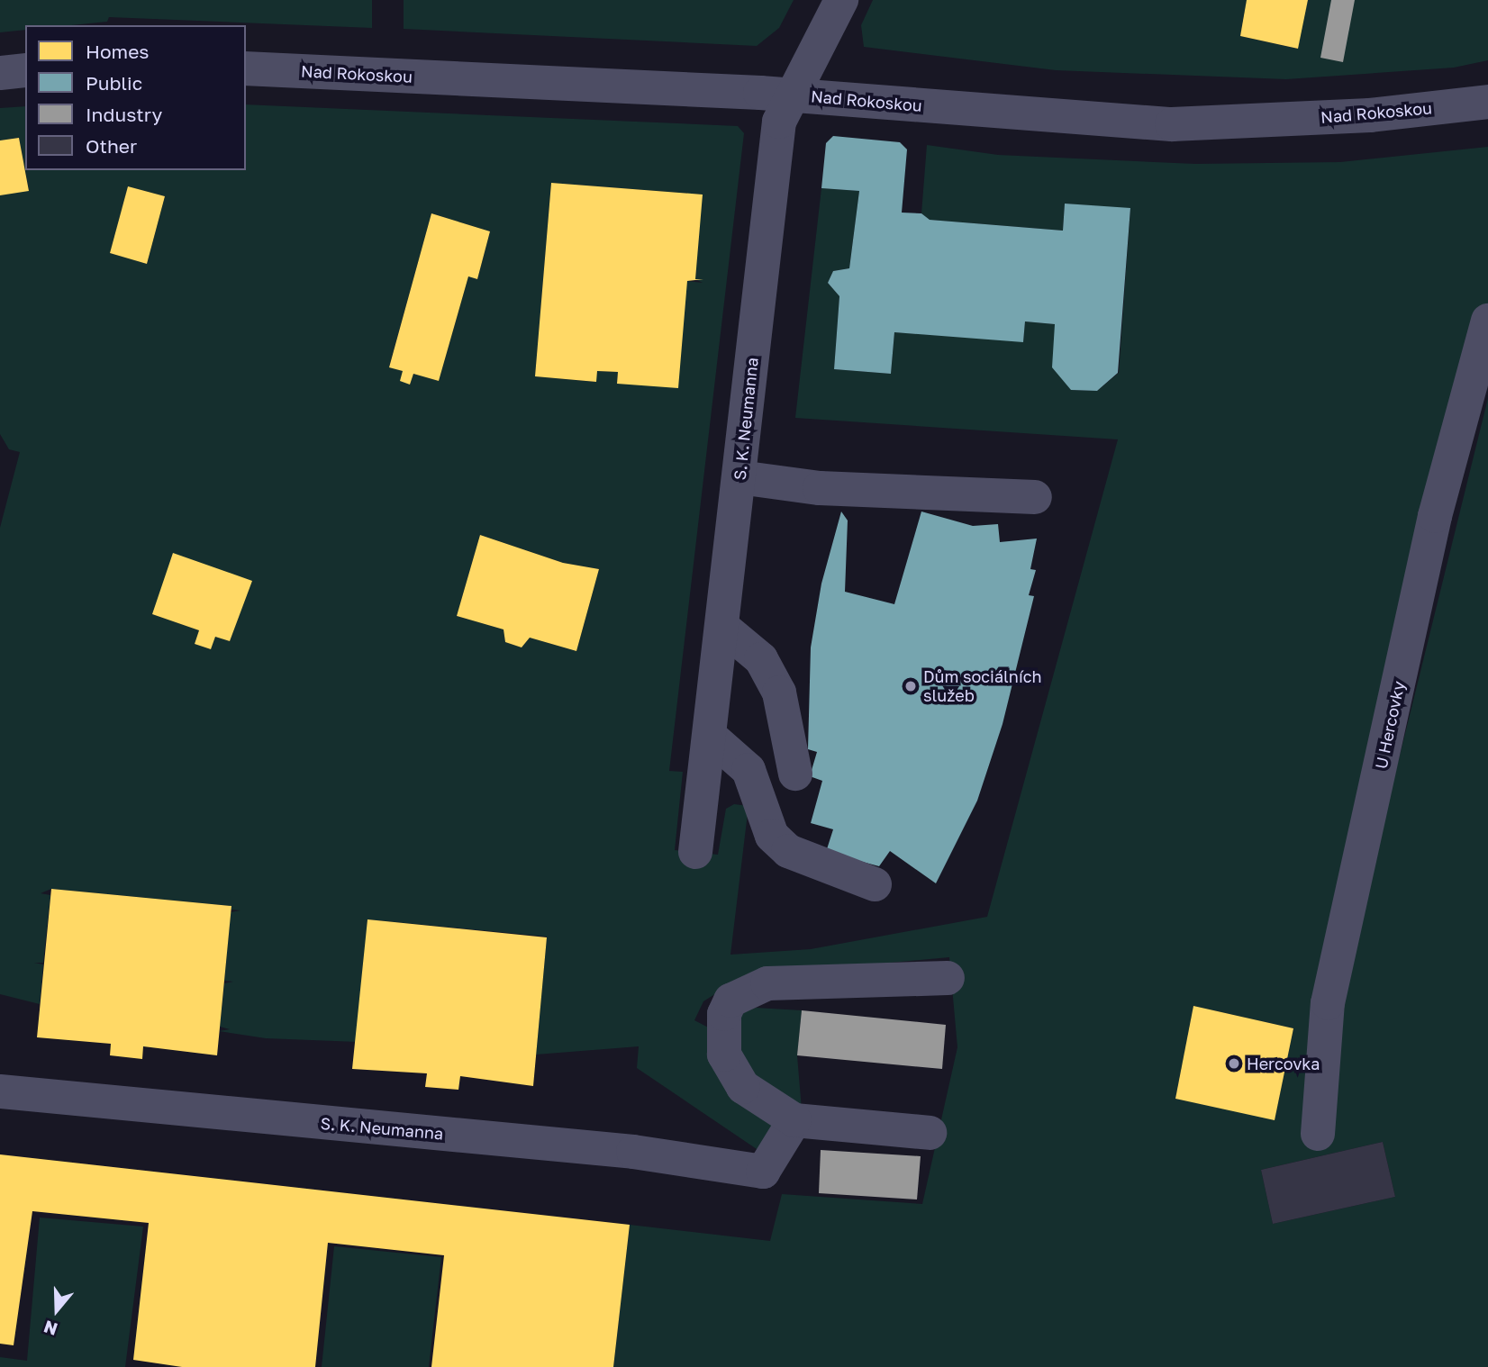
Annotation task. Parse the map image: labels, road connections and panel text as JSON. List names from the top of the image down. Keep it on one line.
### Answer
{"streets":{"street":["Nad Rokoskou","S. K. Neumanna","U Hercovky"]},"crossings":[["Nad Rokoskou","S. K. Neumanna"]],"places":["Dům sociálních služeb","Hercovka"],"legend":["Homes","Public","Industry","Other"],"north":"bottom"}
